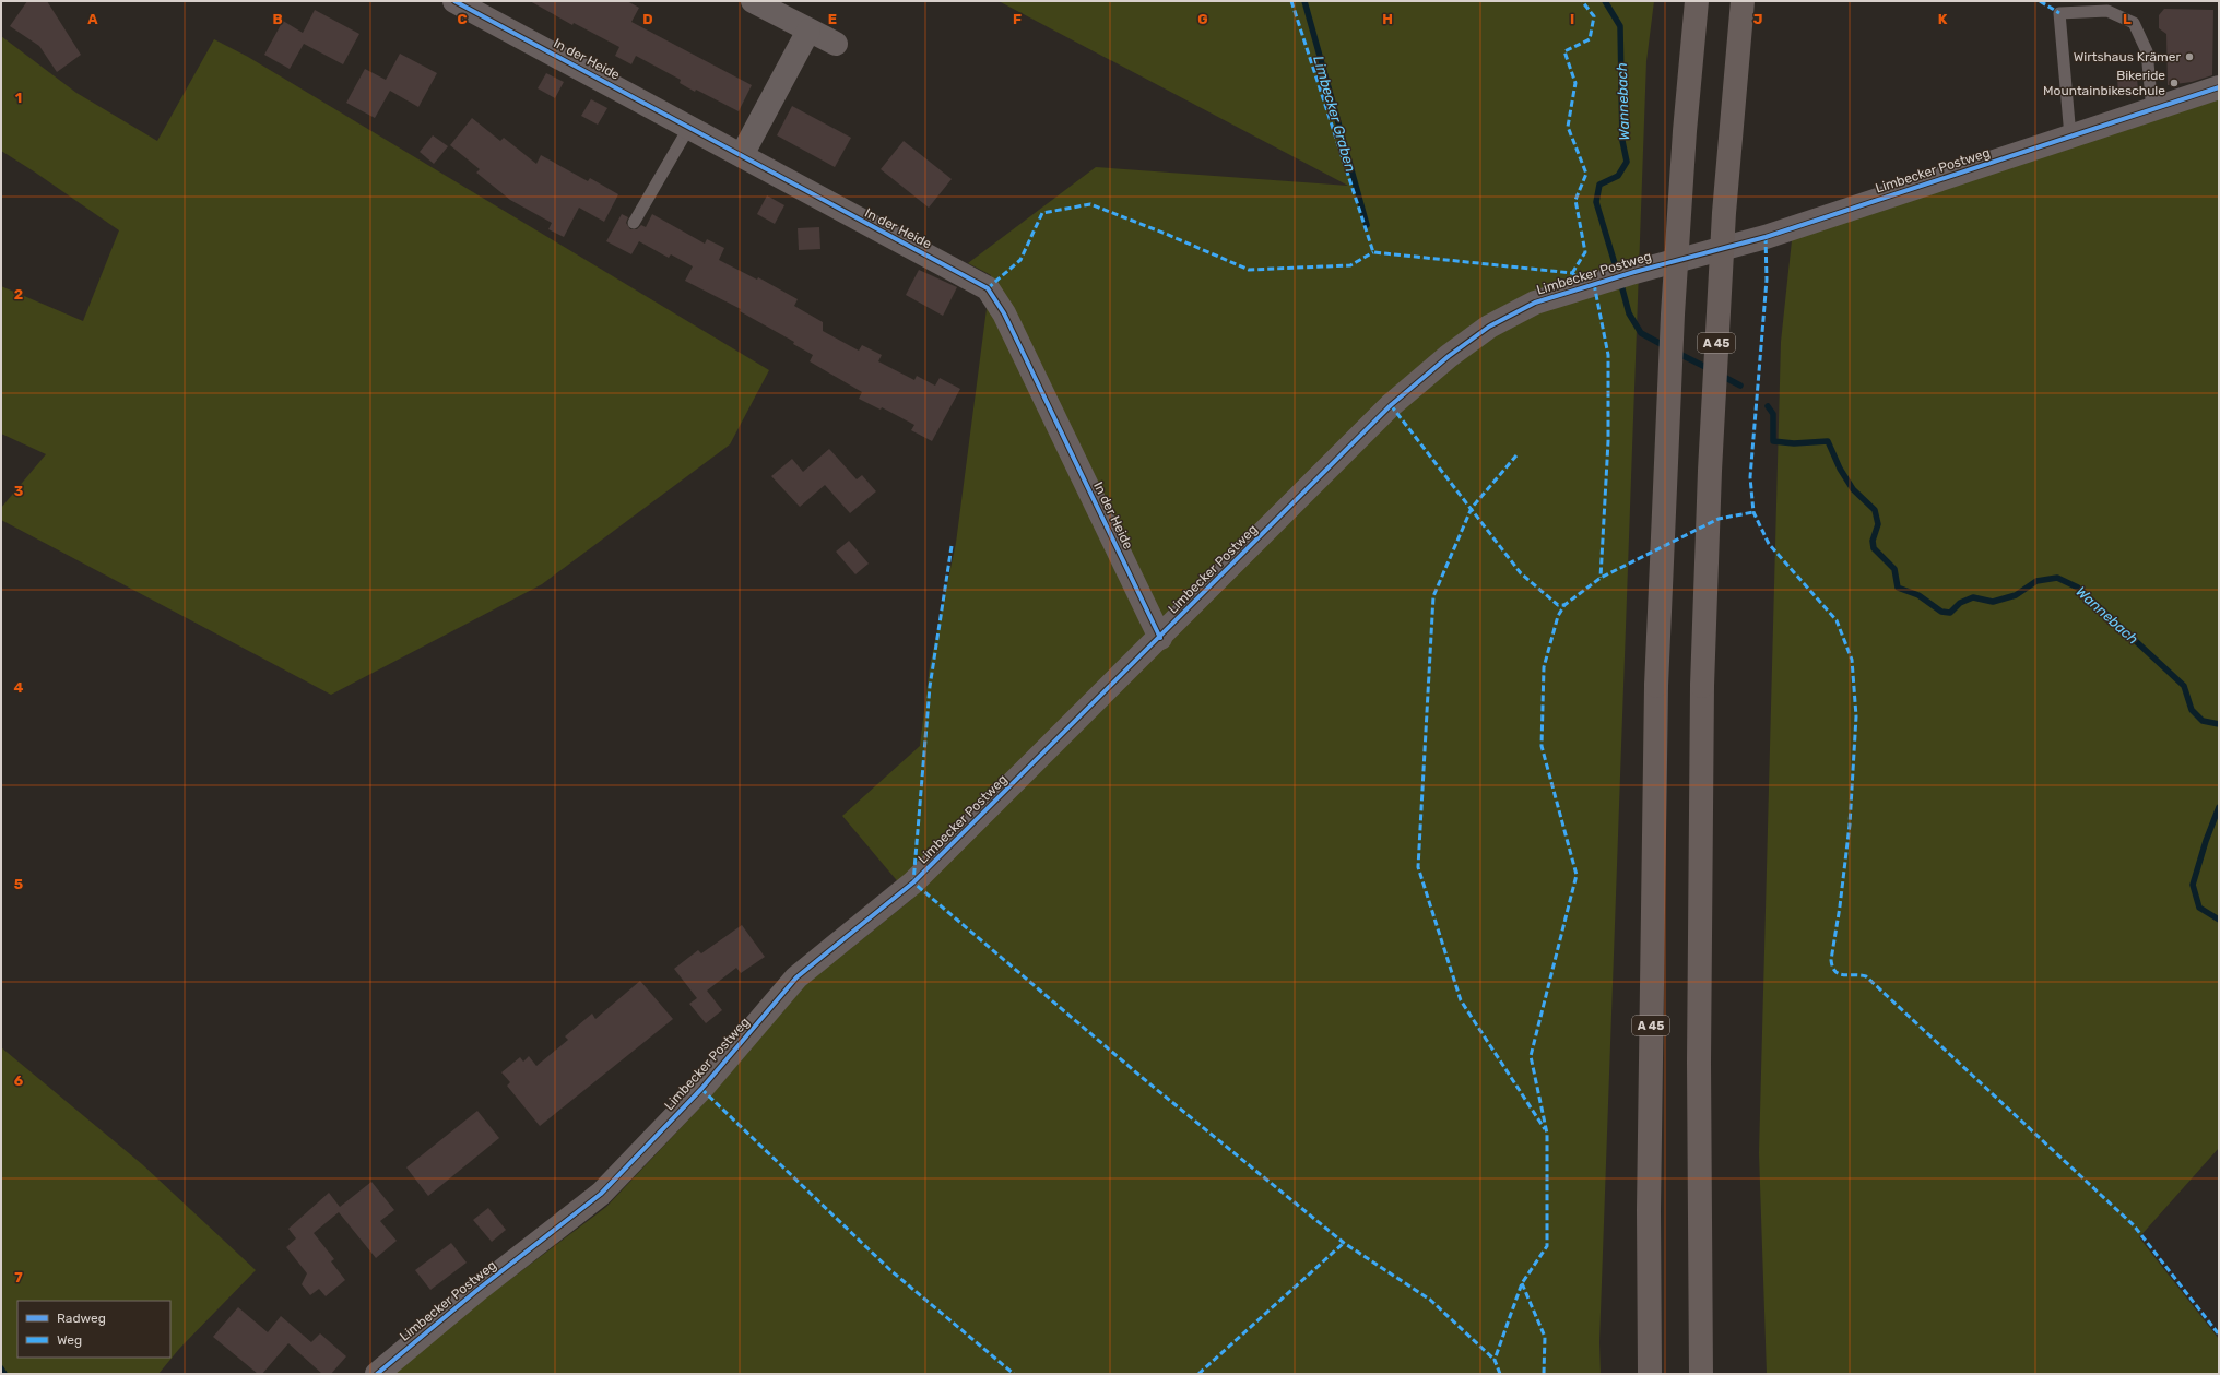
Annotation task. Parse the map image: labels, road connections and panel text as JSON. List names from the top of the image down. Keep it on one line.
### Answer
{"streets":{"highway":["A 45"],"street":["In der Heide","Limbecker Postweg"]},"crossings":[["In der Heide","Limbecker Postweg"]],"water":["Wannebach","Limbecker Graben"],"places":["Wirtshaus Krämer","Bikeride Mountainbikeschule"],"legend":["Radweg","Weg"],"grid":{"columns":["A","B","C","D","E","F","G","H","I","J","K","L"],"rows":["1","2","3","4","5","6","7"]}}
